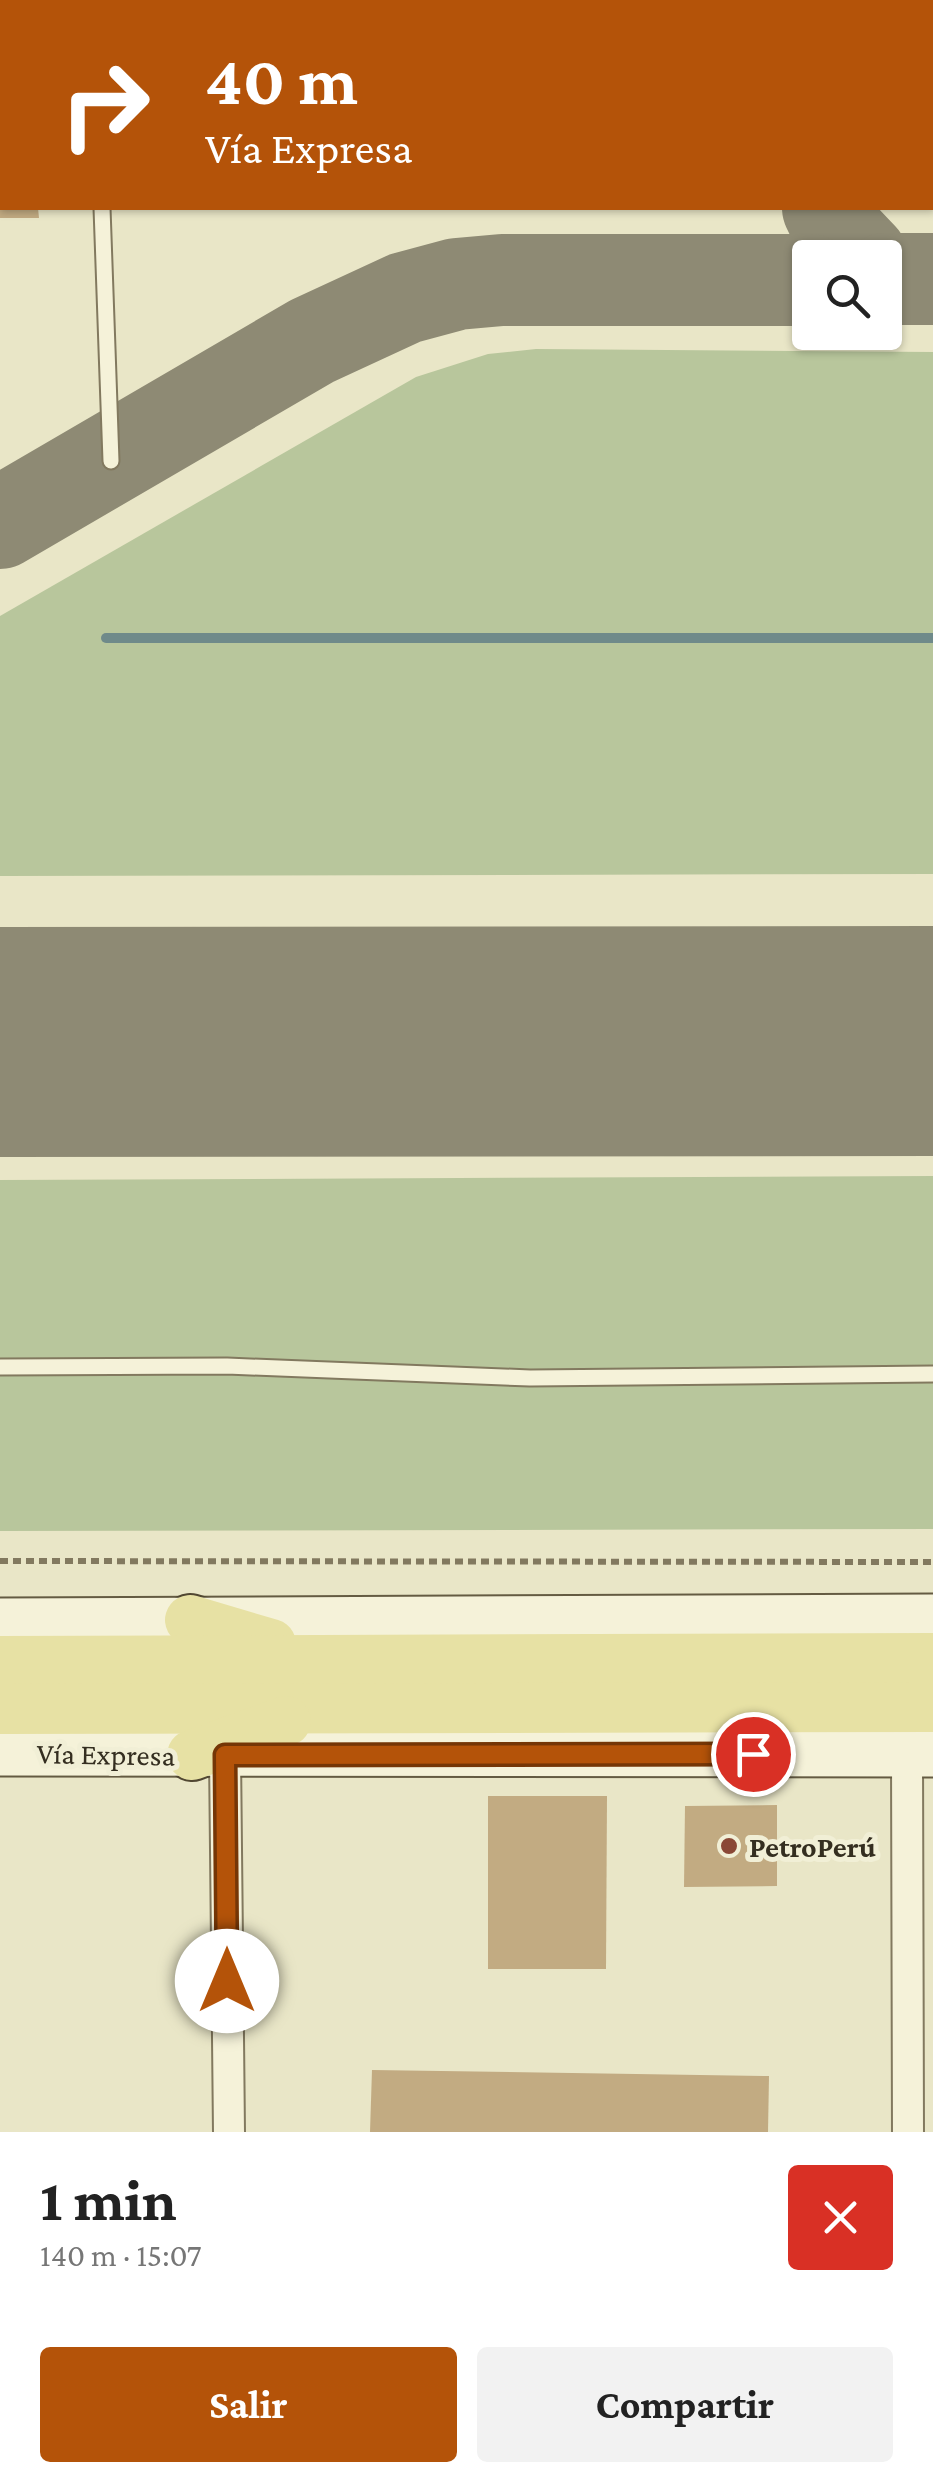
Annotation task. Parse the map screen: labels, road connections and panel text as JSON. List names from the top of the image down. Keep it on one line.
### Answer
{"streets":{"main road":["Vía Expresa"]},"places":["PetroPerú"],"page":{"turn":["40 m","Vía Expresa"],"heading":["1 min","140 m · 15:07"],"buttons":["Salir","Compartir"]}}
